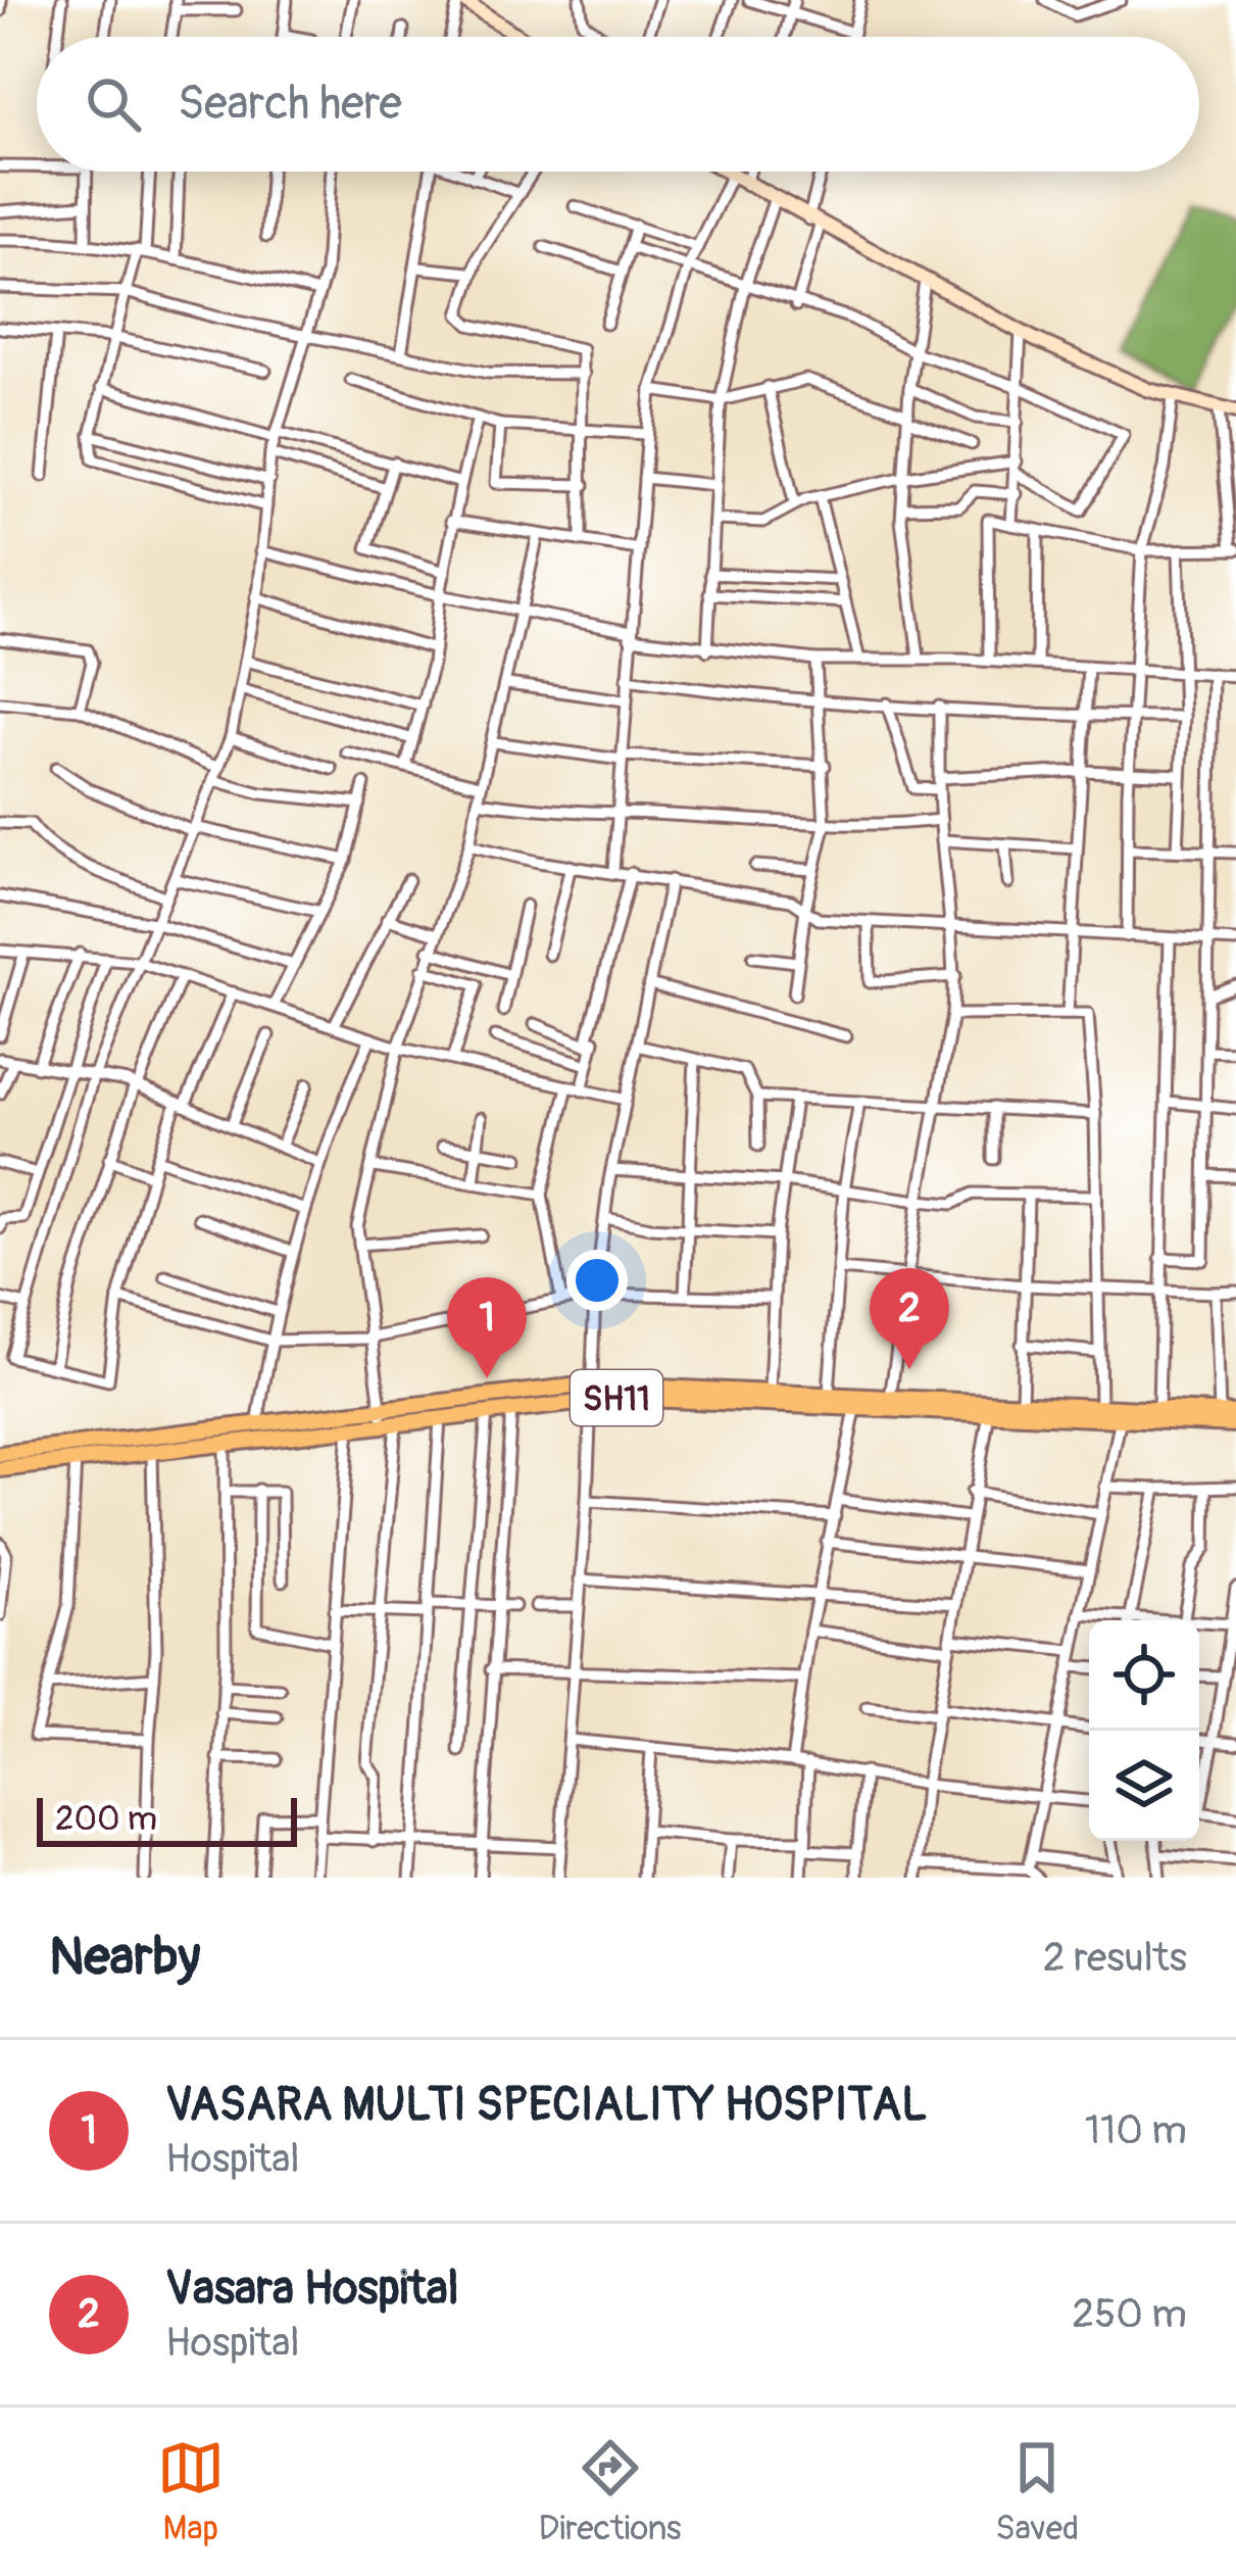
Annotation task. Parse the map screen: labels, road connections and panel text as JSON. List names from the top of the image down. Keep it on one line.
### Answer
{"streets":{"main road":["SH11"]},"scale_bar":"200 m","page":{"search":"Search here","pins":["2","1"],"scale":"200 m","heading":["Nearby","2 results"],"list":[{"mark":"1","name":"VASARA MULTI SPECIALITY HOSPITAL","note":"Hospital","value":"110 m"},{"mark":"2","name":"Vasara Hospital","note":"Hospital","value":"250 m"}],"nav":["Map","Directions","Saved"]}}
